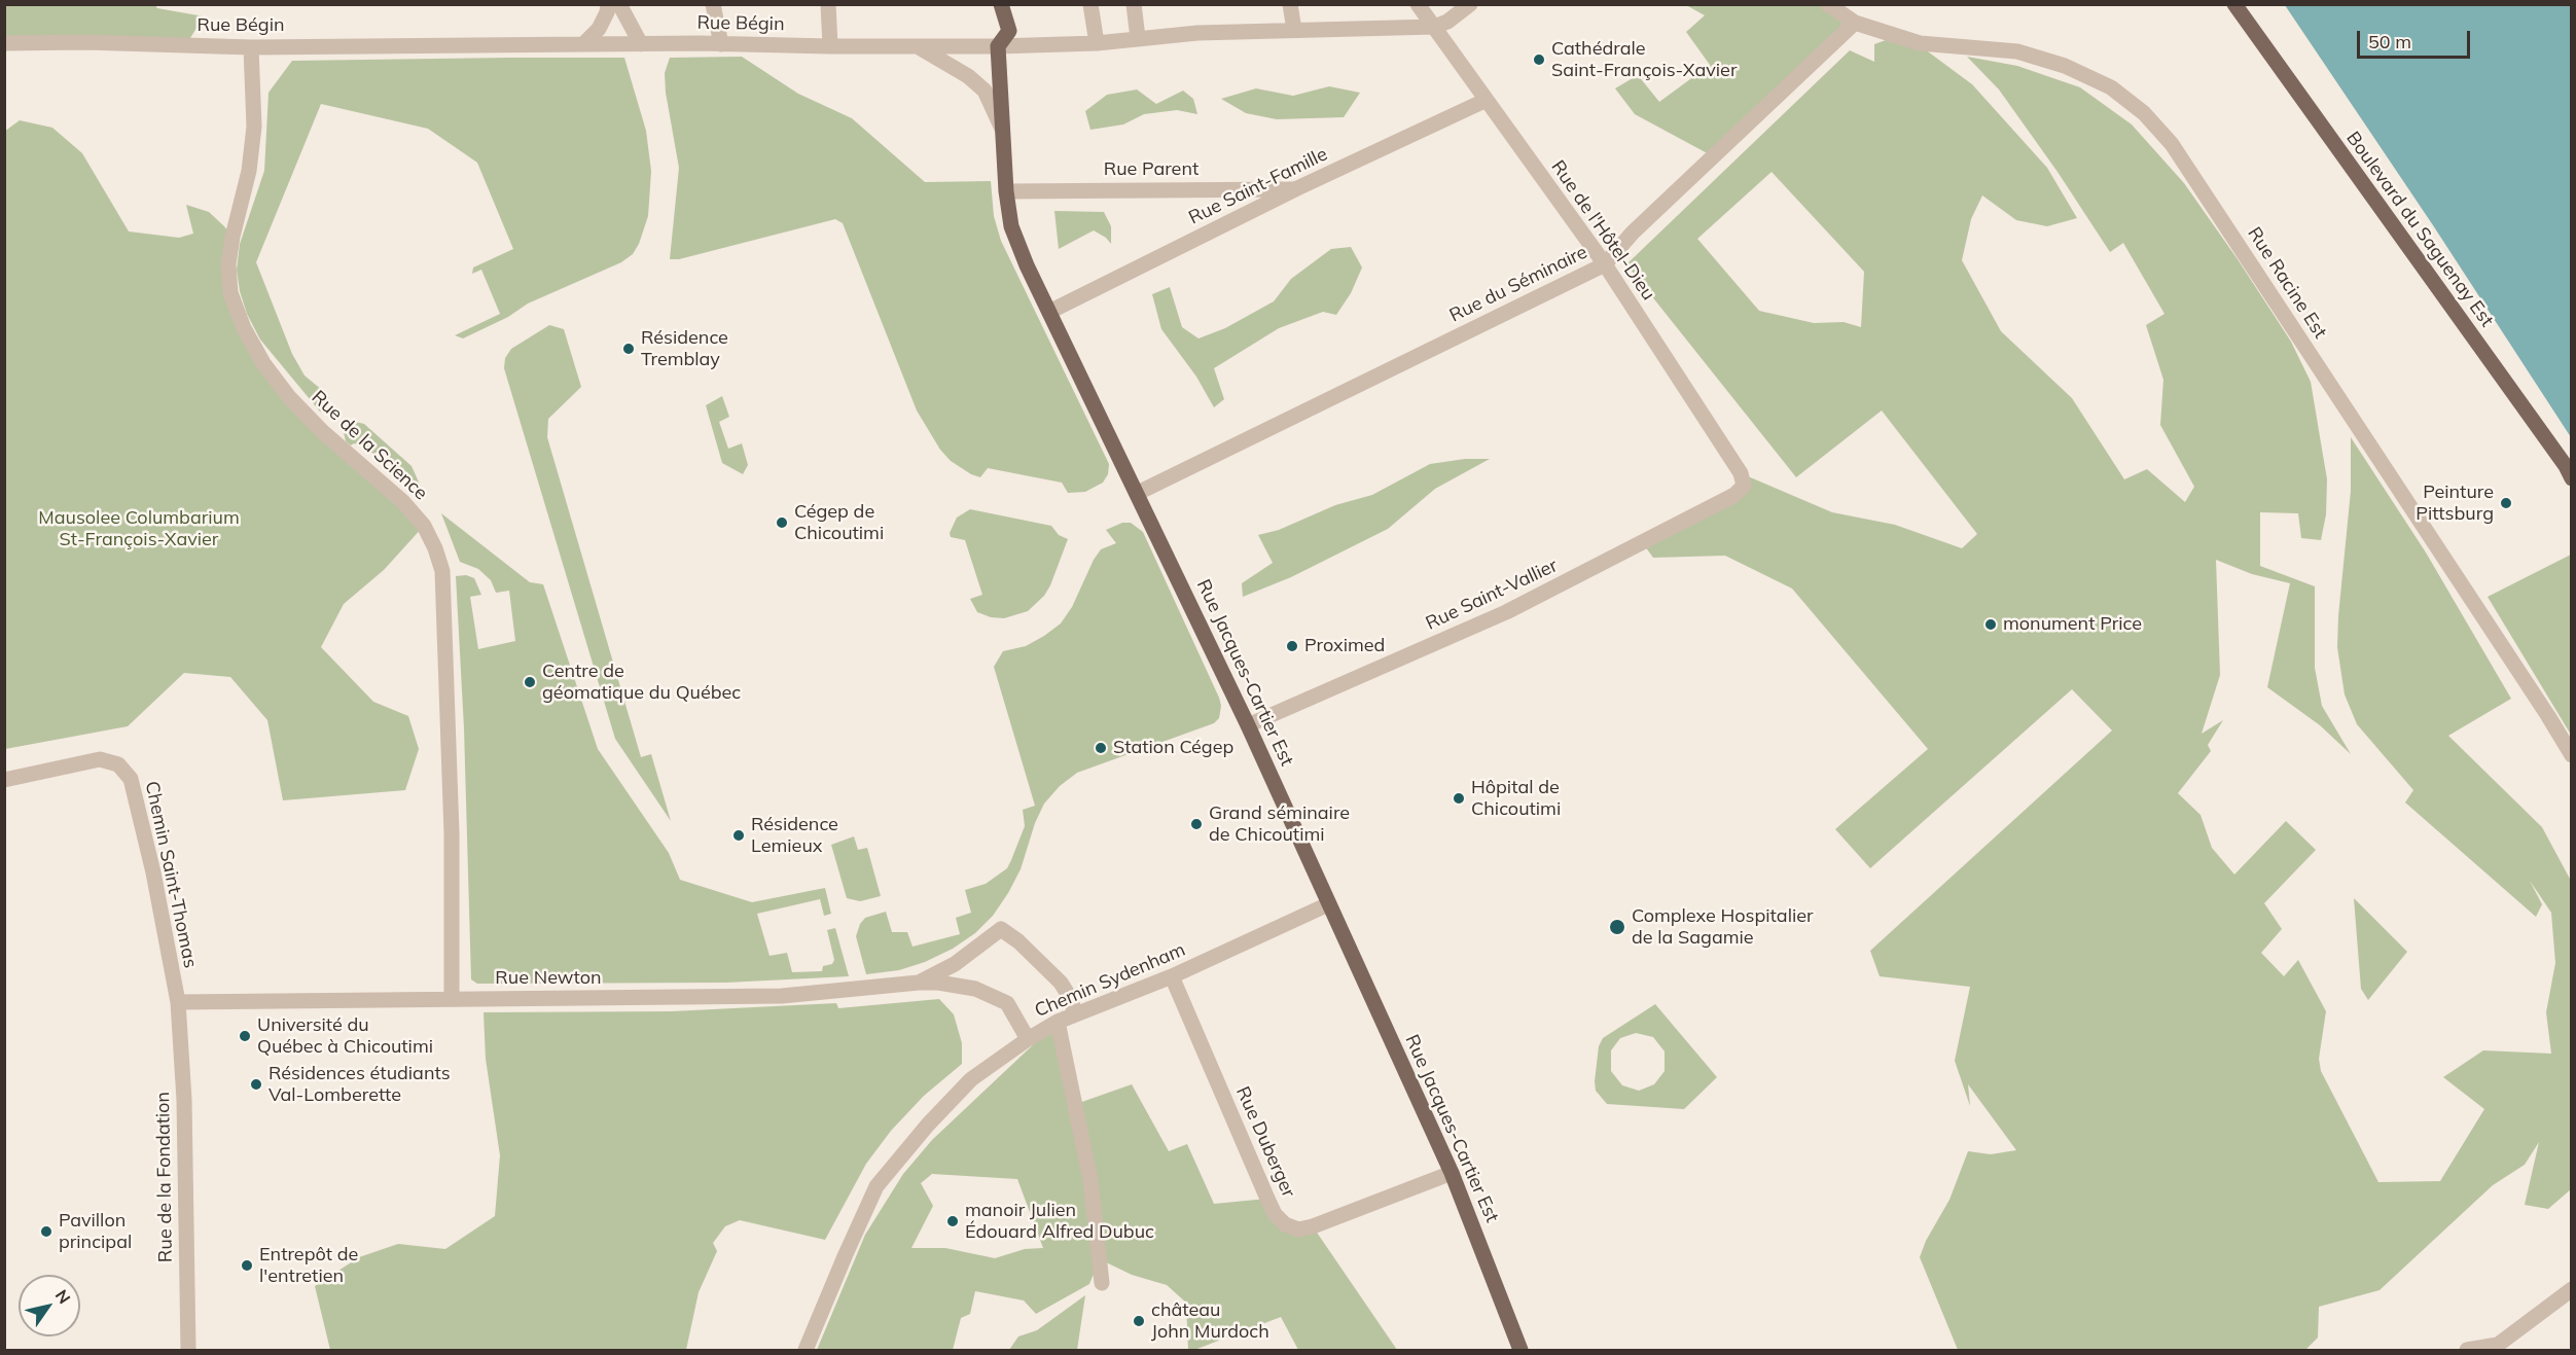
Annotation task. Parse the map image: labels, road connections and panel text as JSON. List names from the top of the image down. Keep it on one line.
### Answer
{"streets":{"main road":["Boulevard du Saguenay Est","Rue Jacques-Cartier Est"],"street":["Rue Bégin","Rue Parent","Rue Saint-Famille","Rue de l'Hôtel-Dieu","Rue Racine Est","Rue du Séminaire","Rue de la Science","Rue Saint-Vallier","Chemin Saint-Thomas","Rue Newton","Chemin Sydenham","Rue Duberger","Rue de la Fondation"]},"crossings":[["Rue Bégin","Rue de l'Hôtel-Dieu"],["Rue Bégin","Rue de la Science"],["Rue Bégin","Rue Jacques-Cartier Est"],["Rue Parent","Rue Saint-Famille"],["Rue Parent","Rue Jacques-Cartier Est"],["Rue Saint-Famille","Rue de l'Hôtel-Dieu"],["Rue Saint-Famille","Rue Jacques-Cartier Est"],["Rue de l'Hôtel-Dieu","Rue du Séminaire"],["Rue de l'Hôtel-Dieu","Rue Saint-Vallier"],["Rue Racine Est","Rue du Séminaire"],["Rue du Séminaire","Rue Jacques-Cartier Est"],["Rue de la Science","Rue Newton"],["Rue Saint-Vallier","Rue Jacques-Cartier Est"],["Rue Jacques-Cartier Est","Chemin Sydenham"],["Rue Jacques-Cartier Est","Rue Duberger"],["Chemin Saint-Thomas","Rue Newton"],["Chemin Saint-Thomas","Rue de la Fondation"],["Rue Newton","Chemin Sydenham"],["Rue Newton","Rue de la Fondation"],["Chemin Sydenham","Rue Duberger"]],"parks":["Mausolee Columbarium St-François-Xavier"],"places":["Cathédrale Saint-François-Xavier","Résidence Tremblay","Peinture Pittsburg","Cégep de Chicoutimi","monument Price","Proximed","Centre de géomatique du Québec","Station Cégep","Hôpital de Chicoutimi","Grand séminaire de Chicoutimi","Résidence Lemieux","Complexe Hospitalier de la Sagamie","Université du Québec à Chicoutimi","Résidences étudiants Val-Lomberette","manoir Julien Édouard Alfred Dubuc","Pavillon principal","Entrepôt de l'entretien","château John Murdoch"],"scale_bar":"50 m","north":"top right"}
